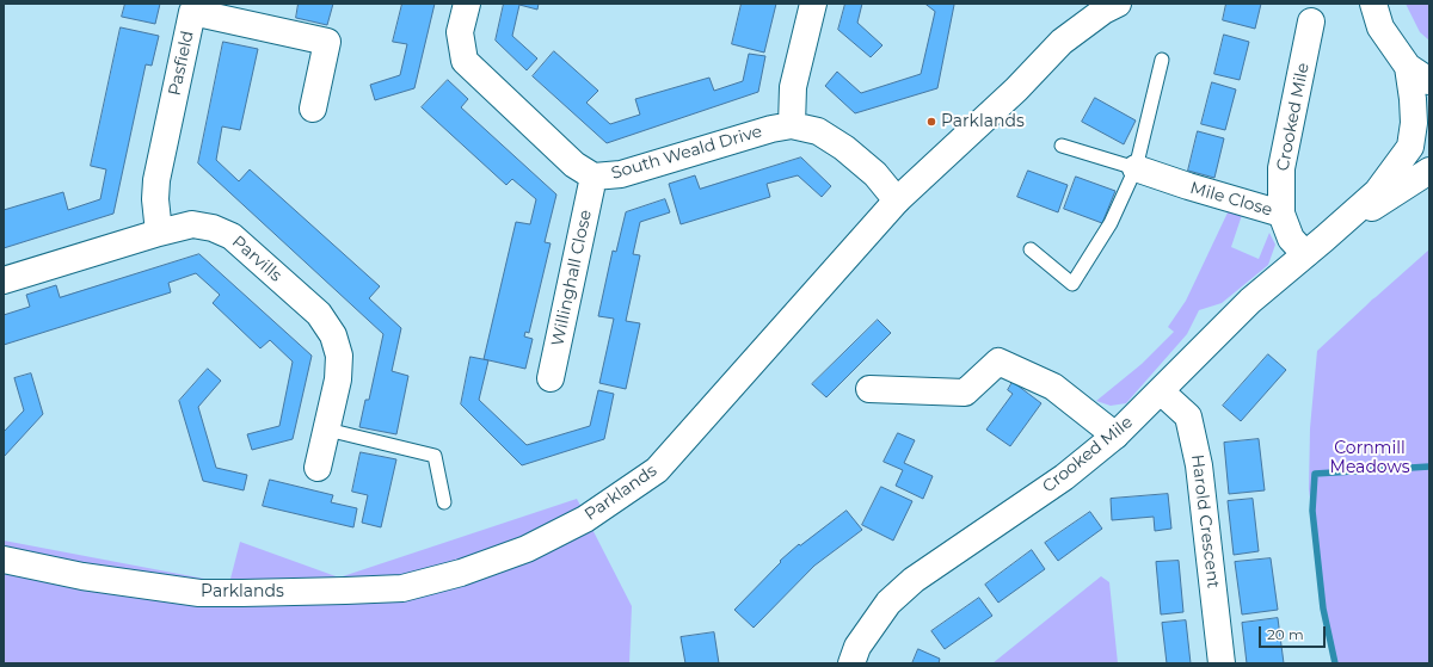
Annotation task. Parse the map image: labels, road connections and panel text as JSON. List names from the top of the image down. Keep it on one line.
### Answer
{"streets":{"street":["Pasfield","Crooked Mile","South Weald Drive","Mile Close","Parvills","Willinghall Close","Parklands","Harold Crescent"]},"crossings":[["Pasfield","Parvills"],["Crooked Mile","Mile Close"],["Crooked Mile","Harold Crescent"],["South Weald Drive","Willinghall Close"],["South Weald Drive","Parklands"]],"parks":["Cornmill Meadows"],"places":["Parklands"],"scale_bar":"20 m"}
